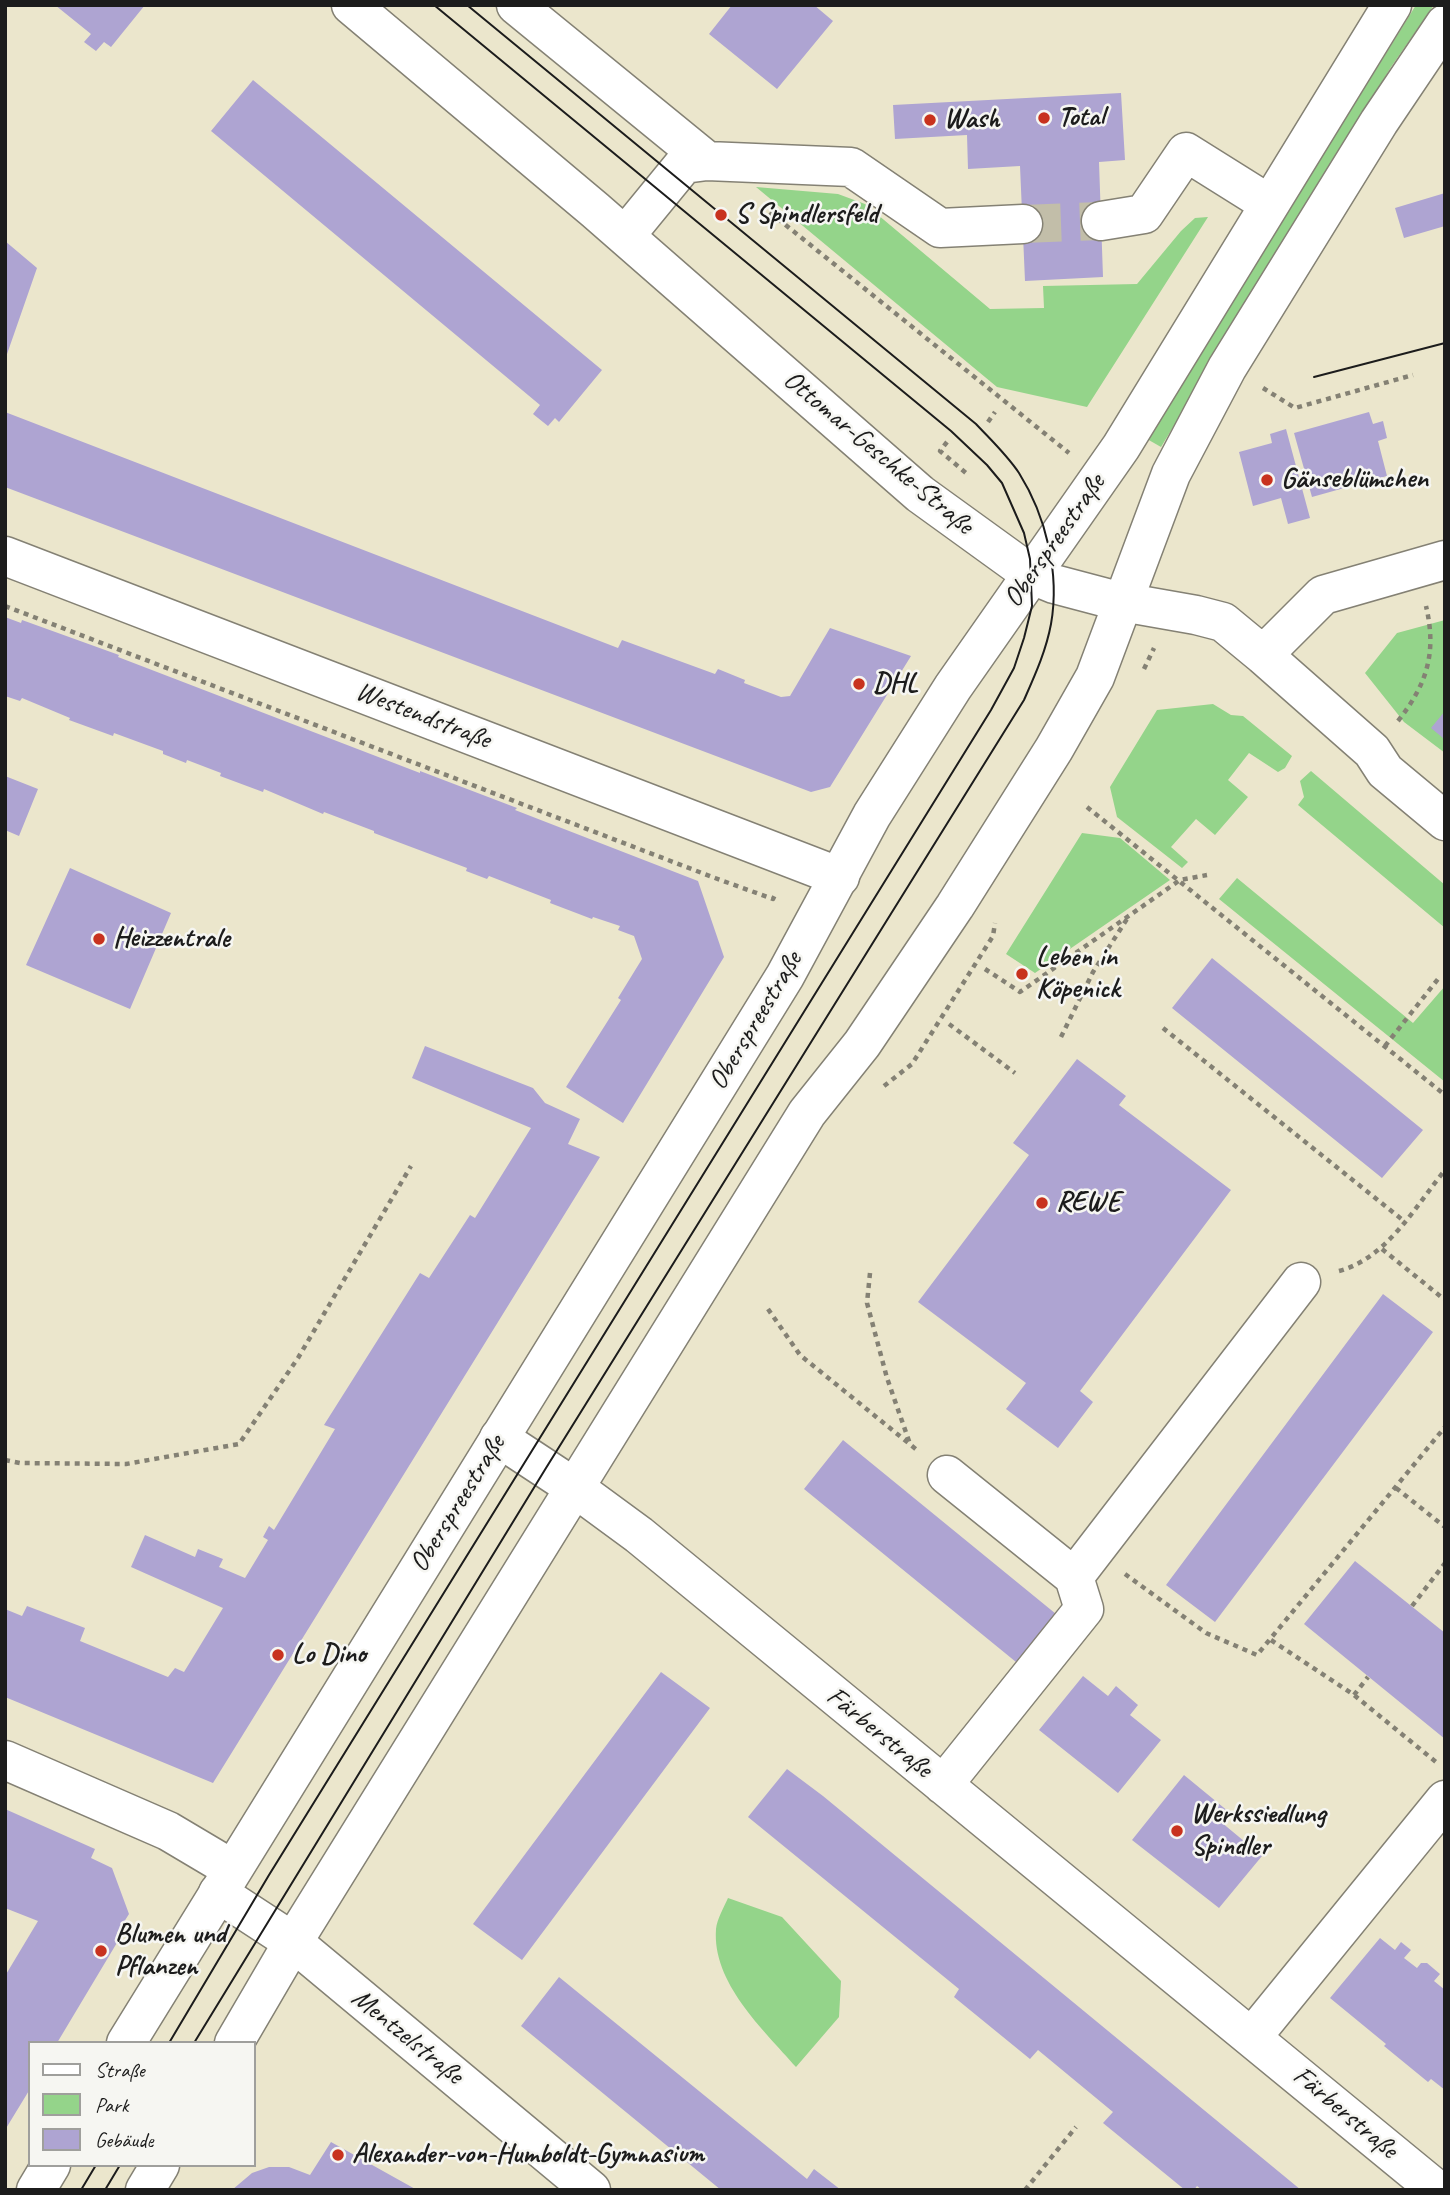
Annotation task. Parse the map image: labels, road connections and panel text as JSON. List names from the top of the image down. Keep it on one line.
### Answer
{"streets":{"main road":["Ottomar-Geschke-Straße","Oberspreestraße","Westendstraße","Färberstraße","Mentzelstraße"]},"crossings":[["Ottomar-Geschke-Straße","Oberspreestraße"],["Oberspreestraße","Westendstraße"],["Oberspreestraße","Färberstraße"],["Oberspreestraße","Mentzelstraße"]],"places":["Total","Wash","S Spindlersfeld","Gänseblümchen","DHL","Heizzentrale","Leben in Köpenick","REWE","Lo Dino","Werkssiedlung Spindler","Blumen und Pflanzen","Alexander-von-Humboldt-Gymnasium"],"legend":["Straße","Park","Gebäude"]}
